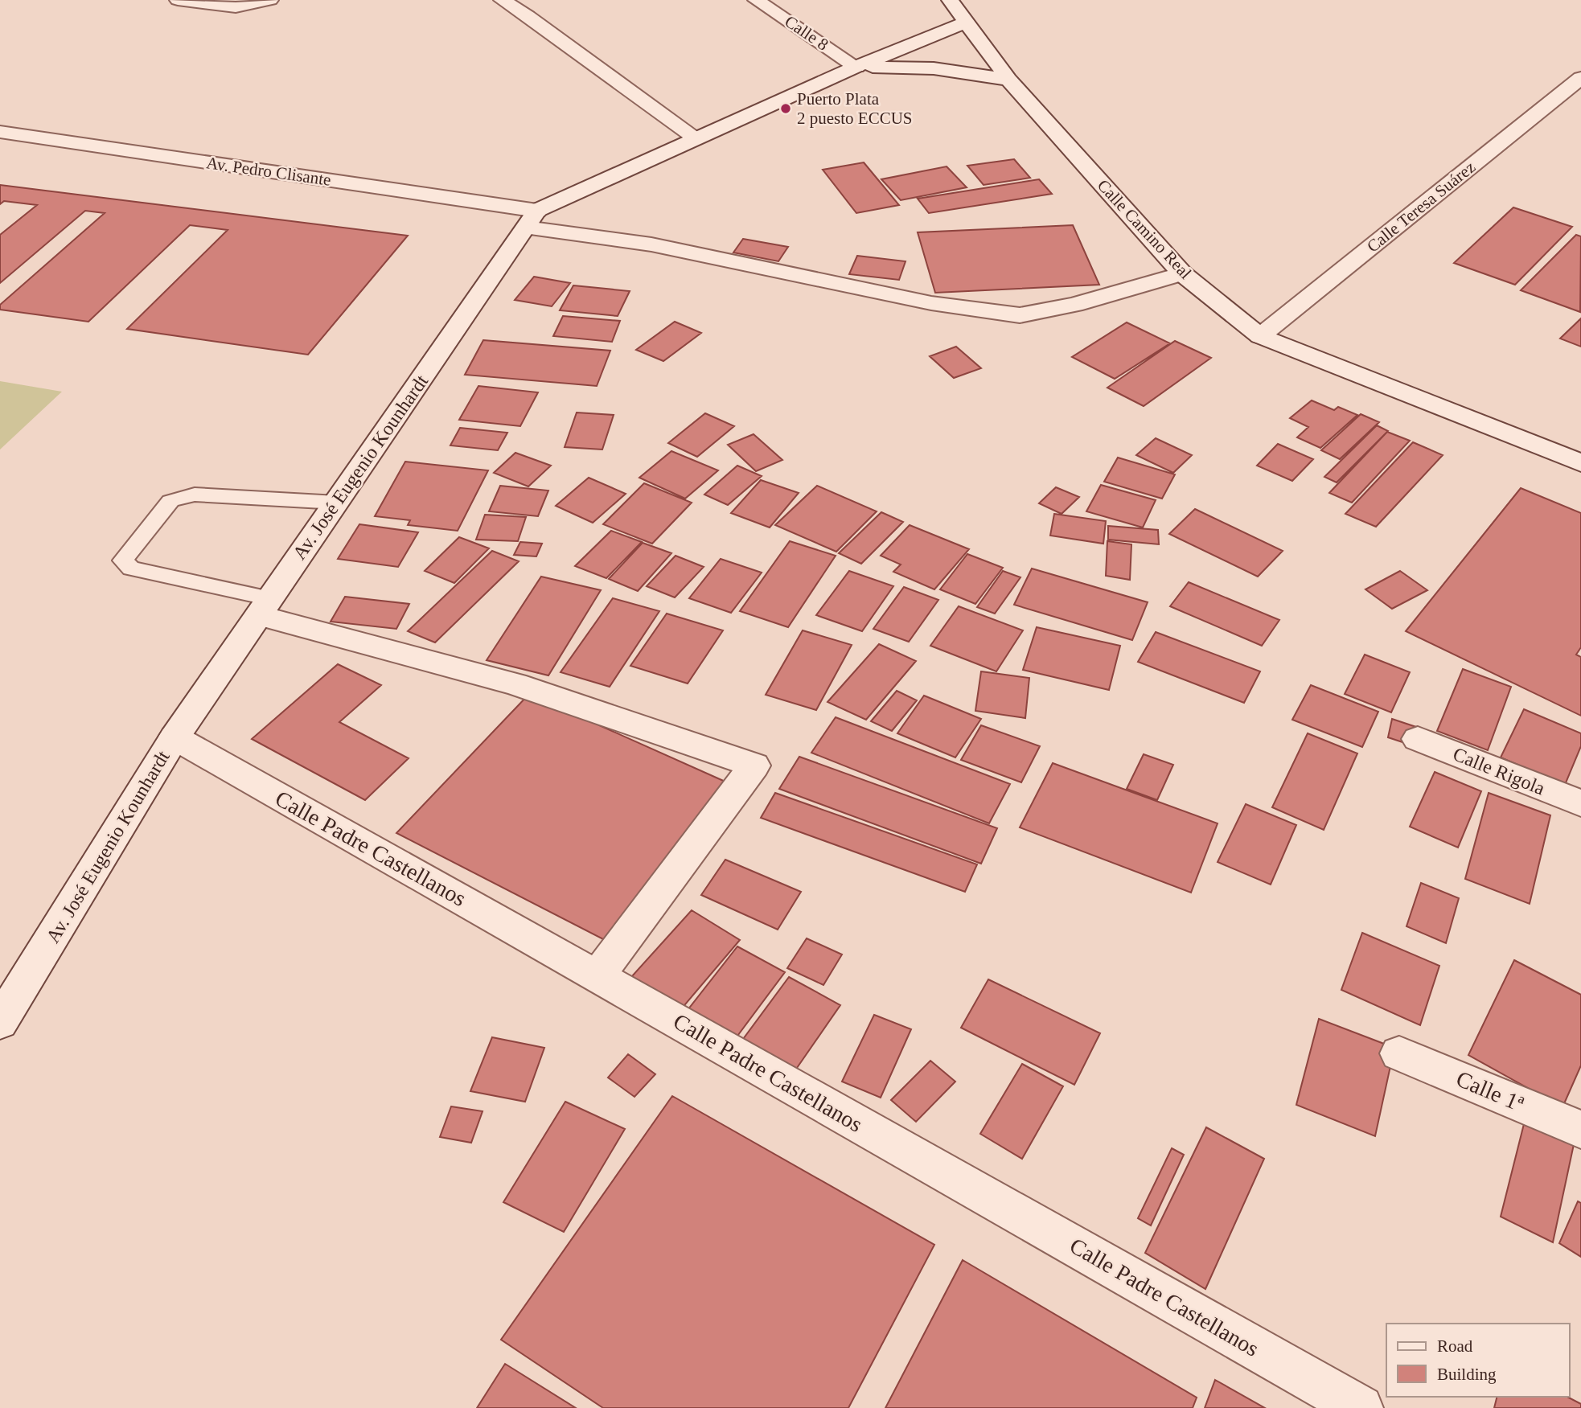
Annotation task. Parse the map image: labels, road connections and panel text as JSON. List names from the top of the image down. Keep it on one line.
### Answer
{"streets":{"street":["Calle 8","Av. Pedro Clisante","Calle Teresa Suárez","Calle Camino Real","Av. José Eugenio Kounhardt","Calle Rigola","Calle Padre Castellanos","Calle 1ª"]},"crossings":[["Av. Pedro Clisante","Calle Camino Real"],["Av. Pedro Clisante","Av. José Eugenio Kounhardt"],["Calle Teresa Suárez","Calle Camino Real"],["Av. José Eugenio Kounhardt","Calle Padre Castellanos"]],"places":["Puerto Plata 2 puesto ECCUS"],"legend":["Road","Building"]}
